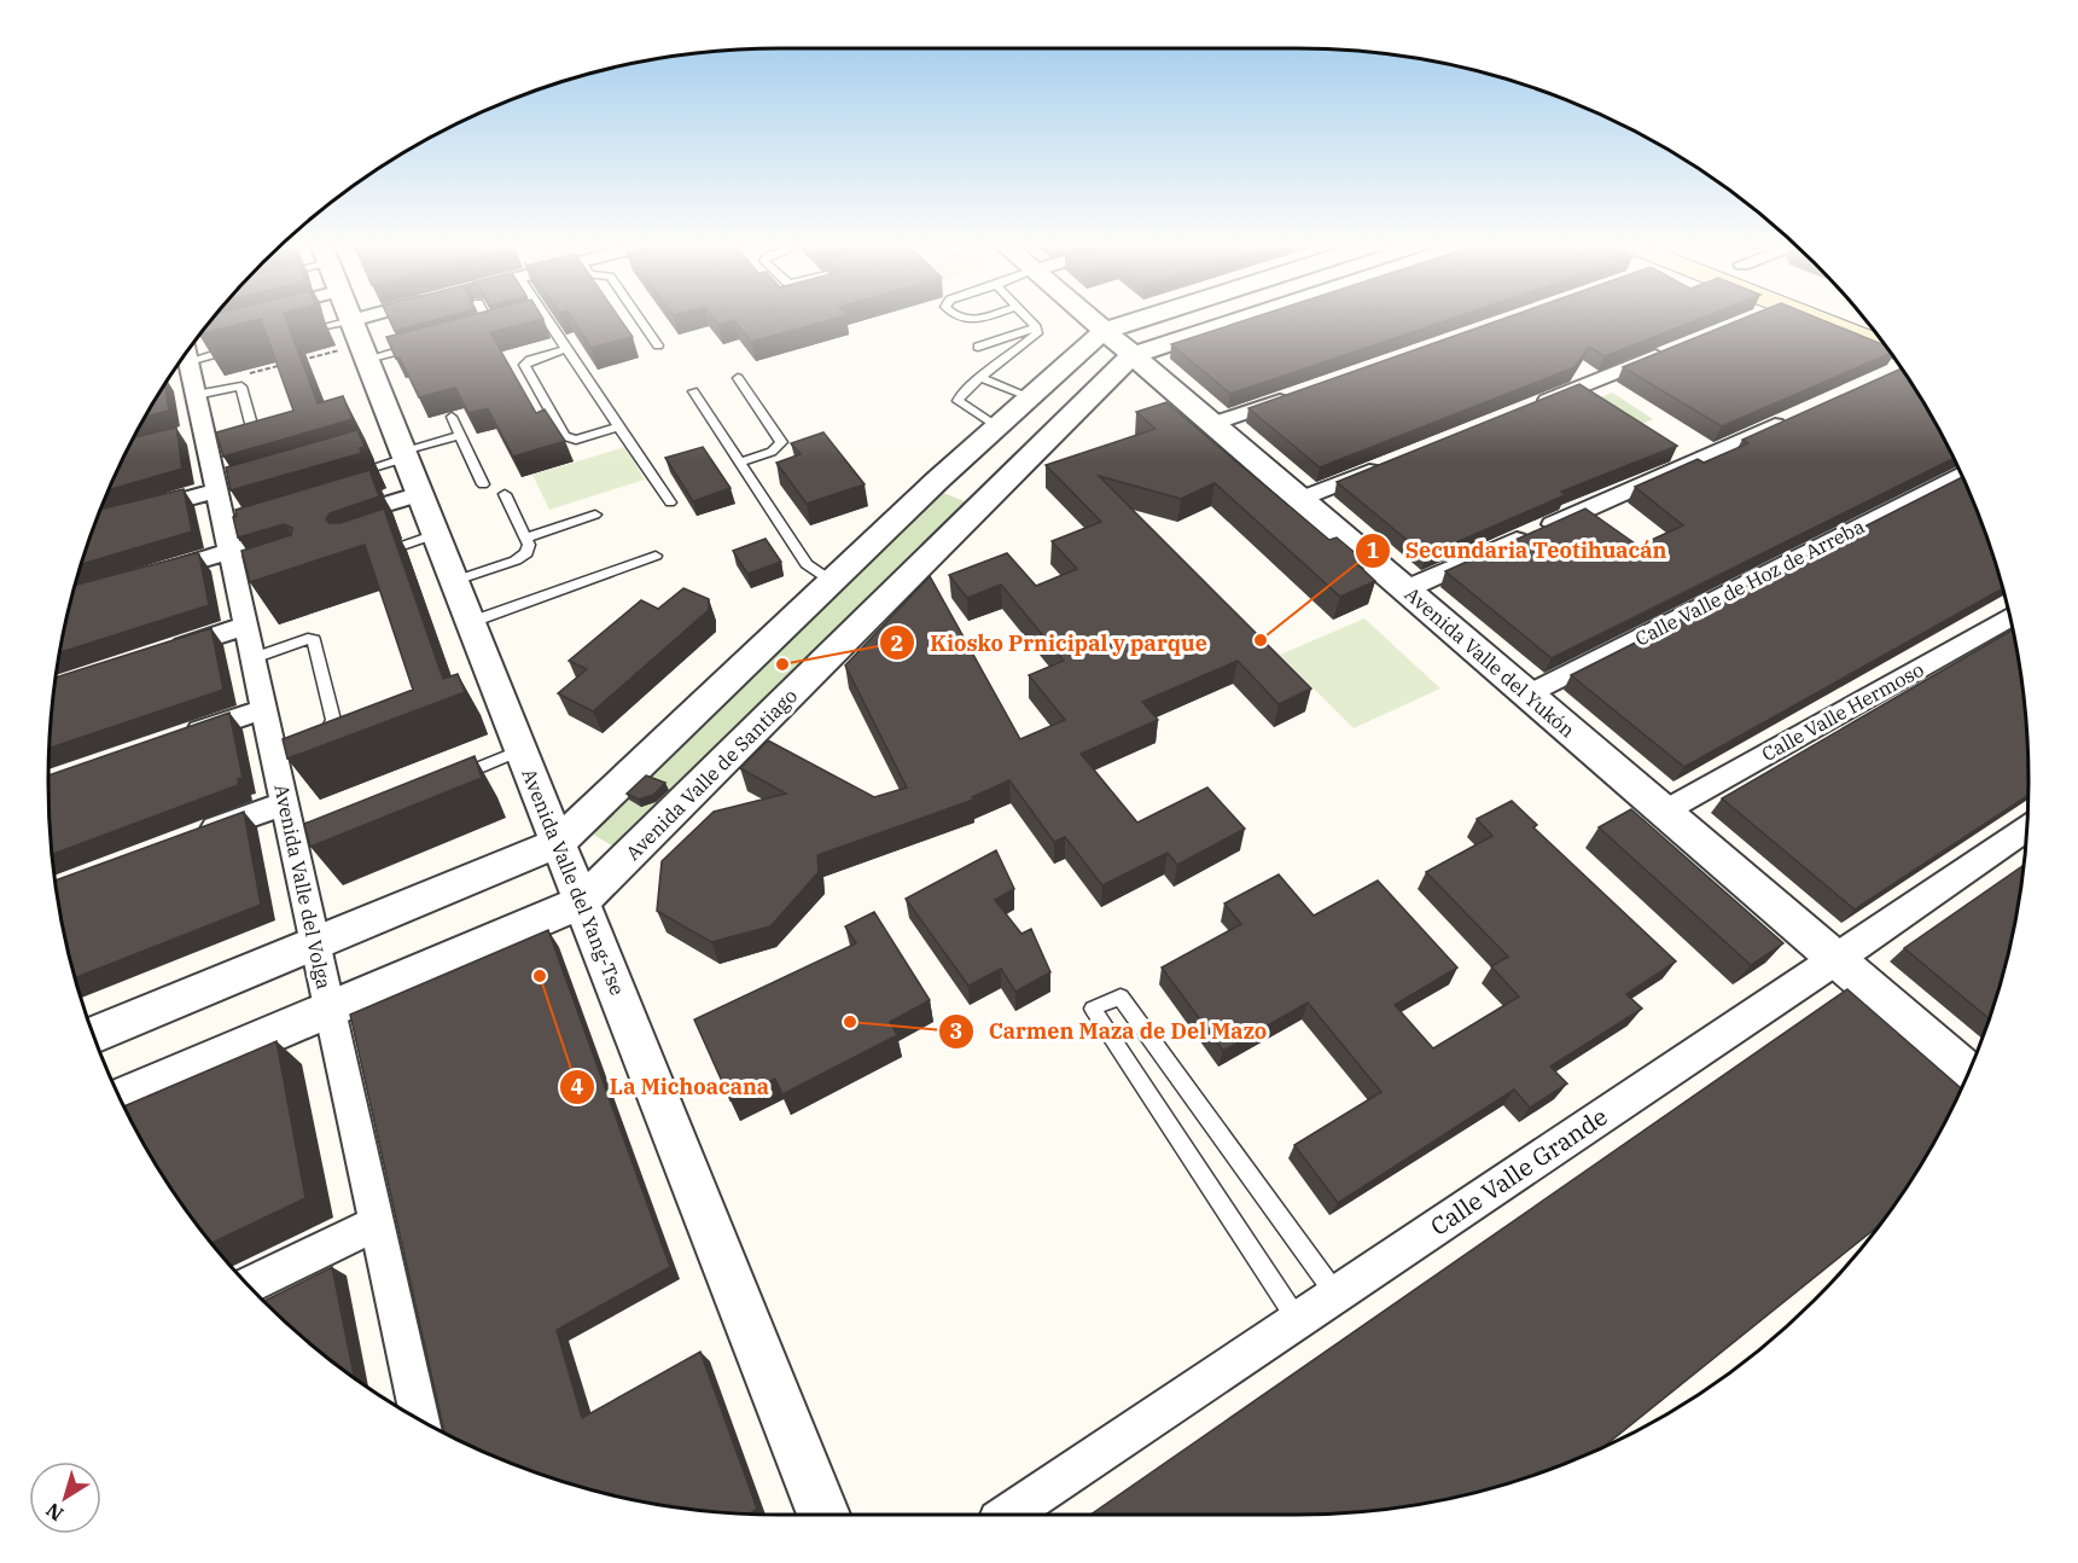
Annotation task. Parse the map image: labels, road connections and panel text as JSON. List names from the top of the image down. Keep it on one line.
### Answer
{"streets":{"street":["Calle Valle de Hoz de Arreba","Avenida Valle del Yukón","Calle Valle Hermoso","Avenida Valle de Santiago","Avenida Valle del Yang-Tse","Avenida Valle del Volga","Calle Valle Grande"]},"crossings":[["Calle Valle de Hoz de Arreba","Avenida Valle del Yukón"],["Avenida Valle del Yukón","Calle Valle Hermoso"],["Avenida Valle del Yukón","Avenida Valle de Santiago"],["Avenida Valle del Yukón","Calle Valle Grande"],["Avenida Valle de Santiago","Avenida Valle del Yang-Tse"],["Avenida Valle de Santiago","Avenida Valle del Volga"]],"places":["Secundaria Teotihuacán","Kiosko Prnicipal y parque","La Michoacana","Carmen Maza de Del Mazo"],"north":"bottom left"}
